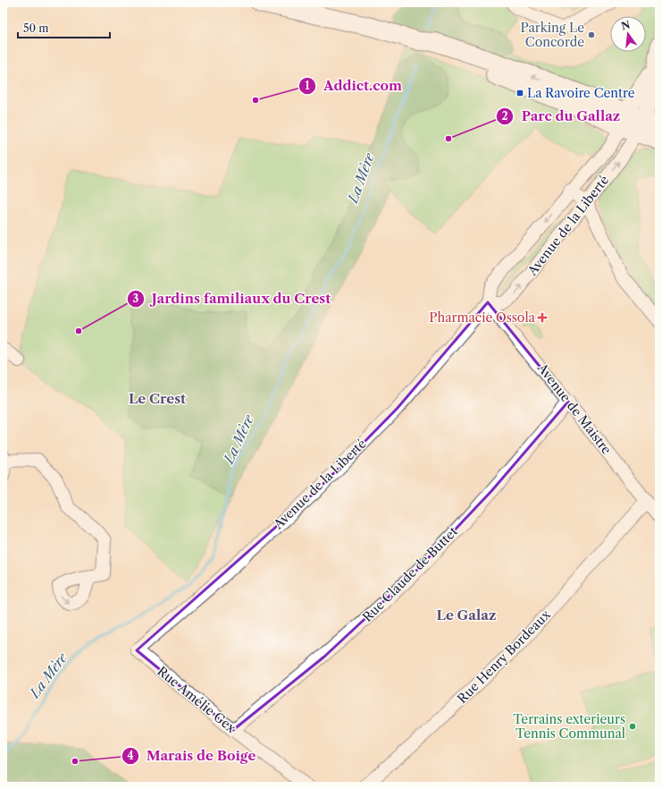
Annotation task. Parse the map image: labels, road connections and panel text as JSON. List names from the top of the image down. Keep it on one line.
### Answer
{"streets":{"street":["Avenue de la Liberté","Avenue de Maistre","Rue Claude de Buttet","Rue Henry Bordeaux","Rue Amélie Gex"]},"crossings":[["Avenue de la Liberté","Avenue de Maistre"],["Avenue de la Liberté","Rue Amélie Gex"],["Avenue de Maistre","Rue Claude de Buttet"],["Avenue de Maistre","Rue Henry Bordeaux"],["Rue Claude de Buttet","Rue Amélie Gex"]],"districts":["Le Crest","Le Galaz"],"water":["La Mère"],"places":{"other":["Parking Le Concorde","Addict.com","Parc du Gallaz","Jardins familiaux du Crest","Terrains exterieurs Tennis Communal","Marais de Boige"],"transit":["La Ravoire Centre"],"health":["Pharmacie Ossola"]},"scale_bar":"50 m","north":"top"}
